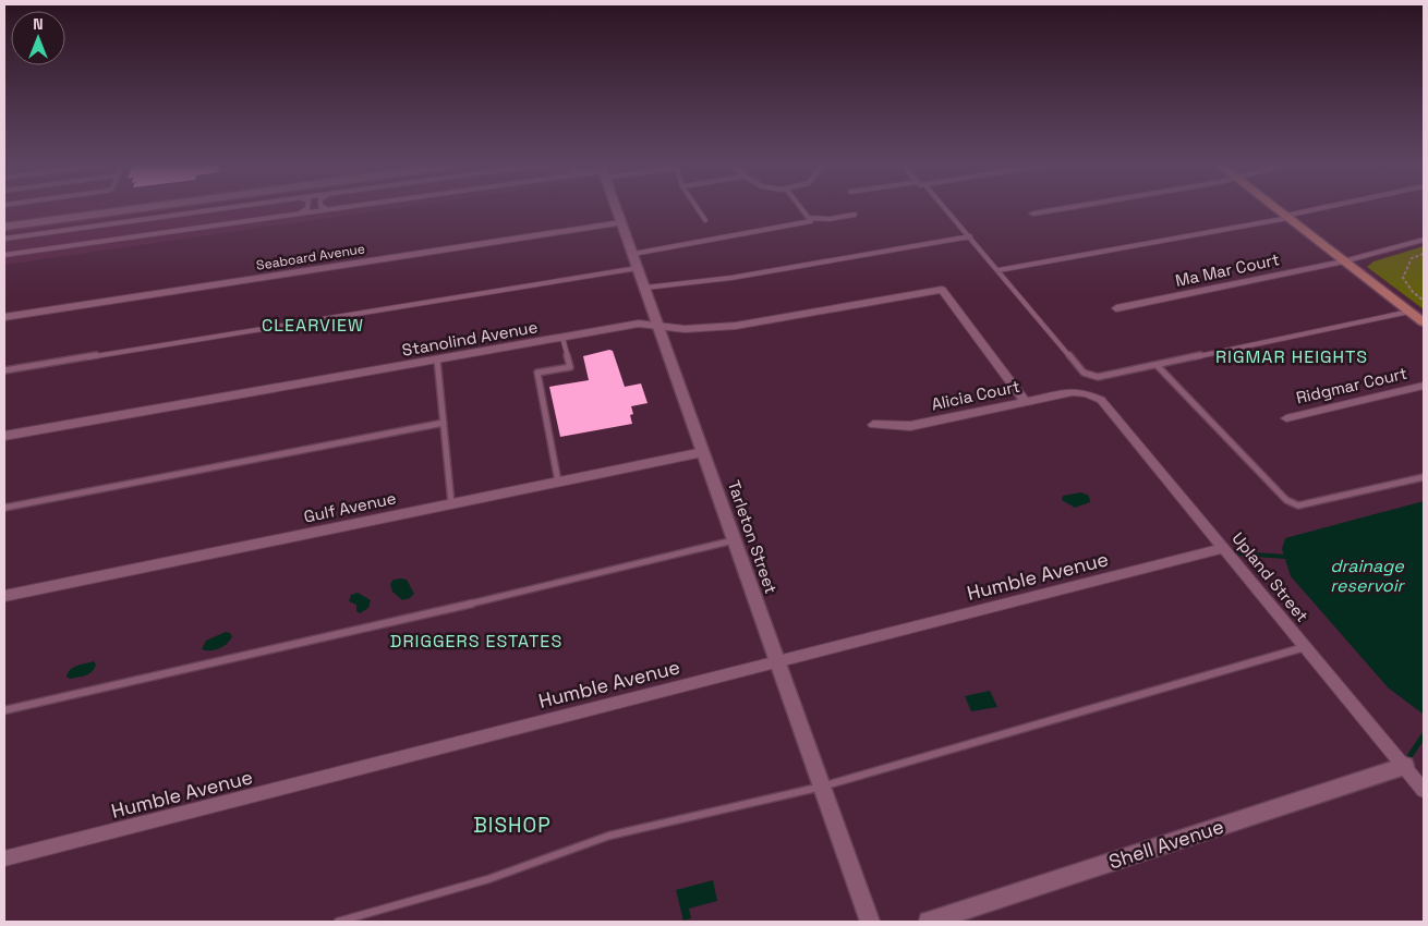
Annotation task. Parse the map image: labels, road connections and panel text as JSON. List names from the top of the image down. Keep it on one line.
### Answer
{"streets":{"street":["Seaboard Avenue","Ma Mar Court","Stanolind Avenue","Ridgmar Court","Alicia Court","Gulf Avenue","Tarleton Street","Humble Avenue","Upland Street","Shell Avenue"]},"crossings":[["Seaboard Avenue","Tarleton Street"],["Stanolind Avenue","Alicia Court"],["Stanolind Avenue","Tarleton Street"],["Alicia Court","Upland Street"],["Gulf Avenue","Tarleton Street"],["Tarleton Street","Humble Avenue"],["Humble Avenue","Upland Street"],["Upland Street","Shell Avenue"]],"districts":["CLEARVIEW","RIGMAR HEIGHTS","DRIGGERS ESTATES","BISHOP"],"water":["drainage reservoir"],"north":"top"}
